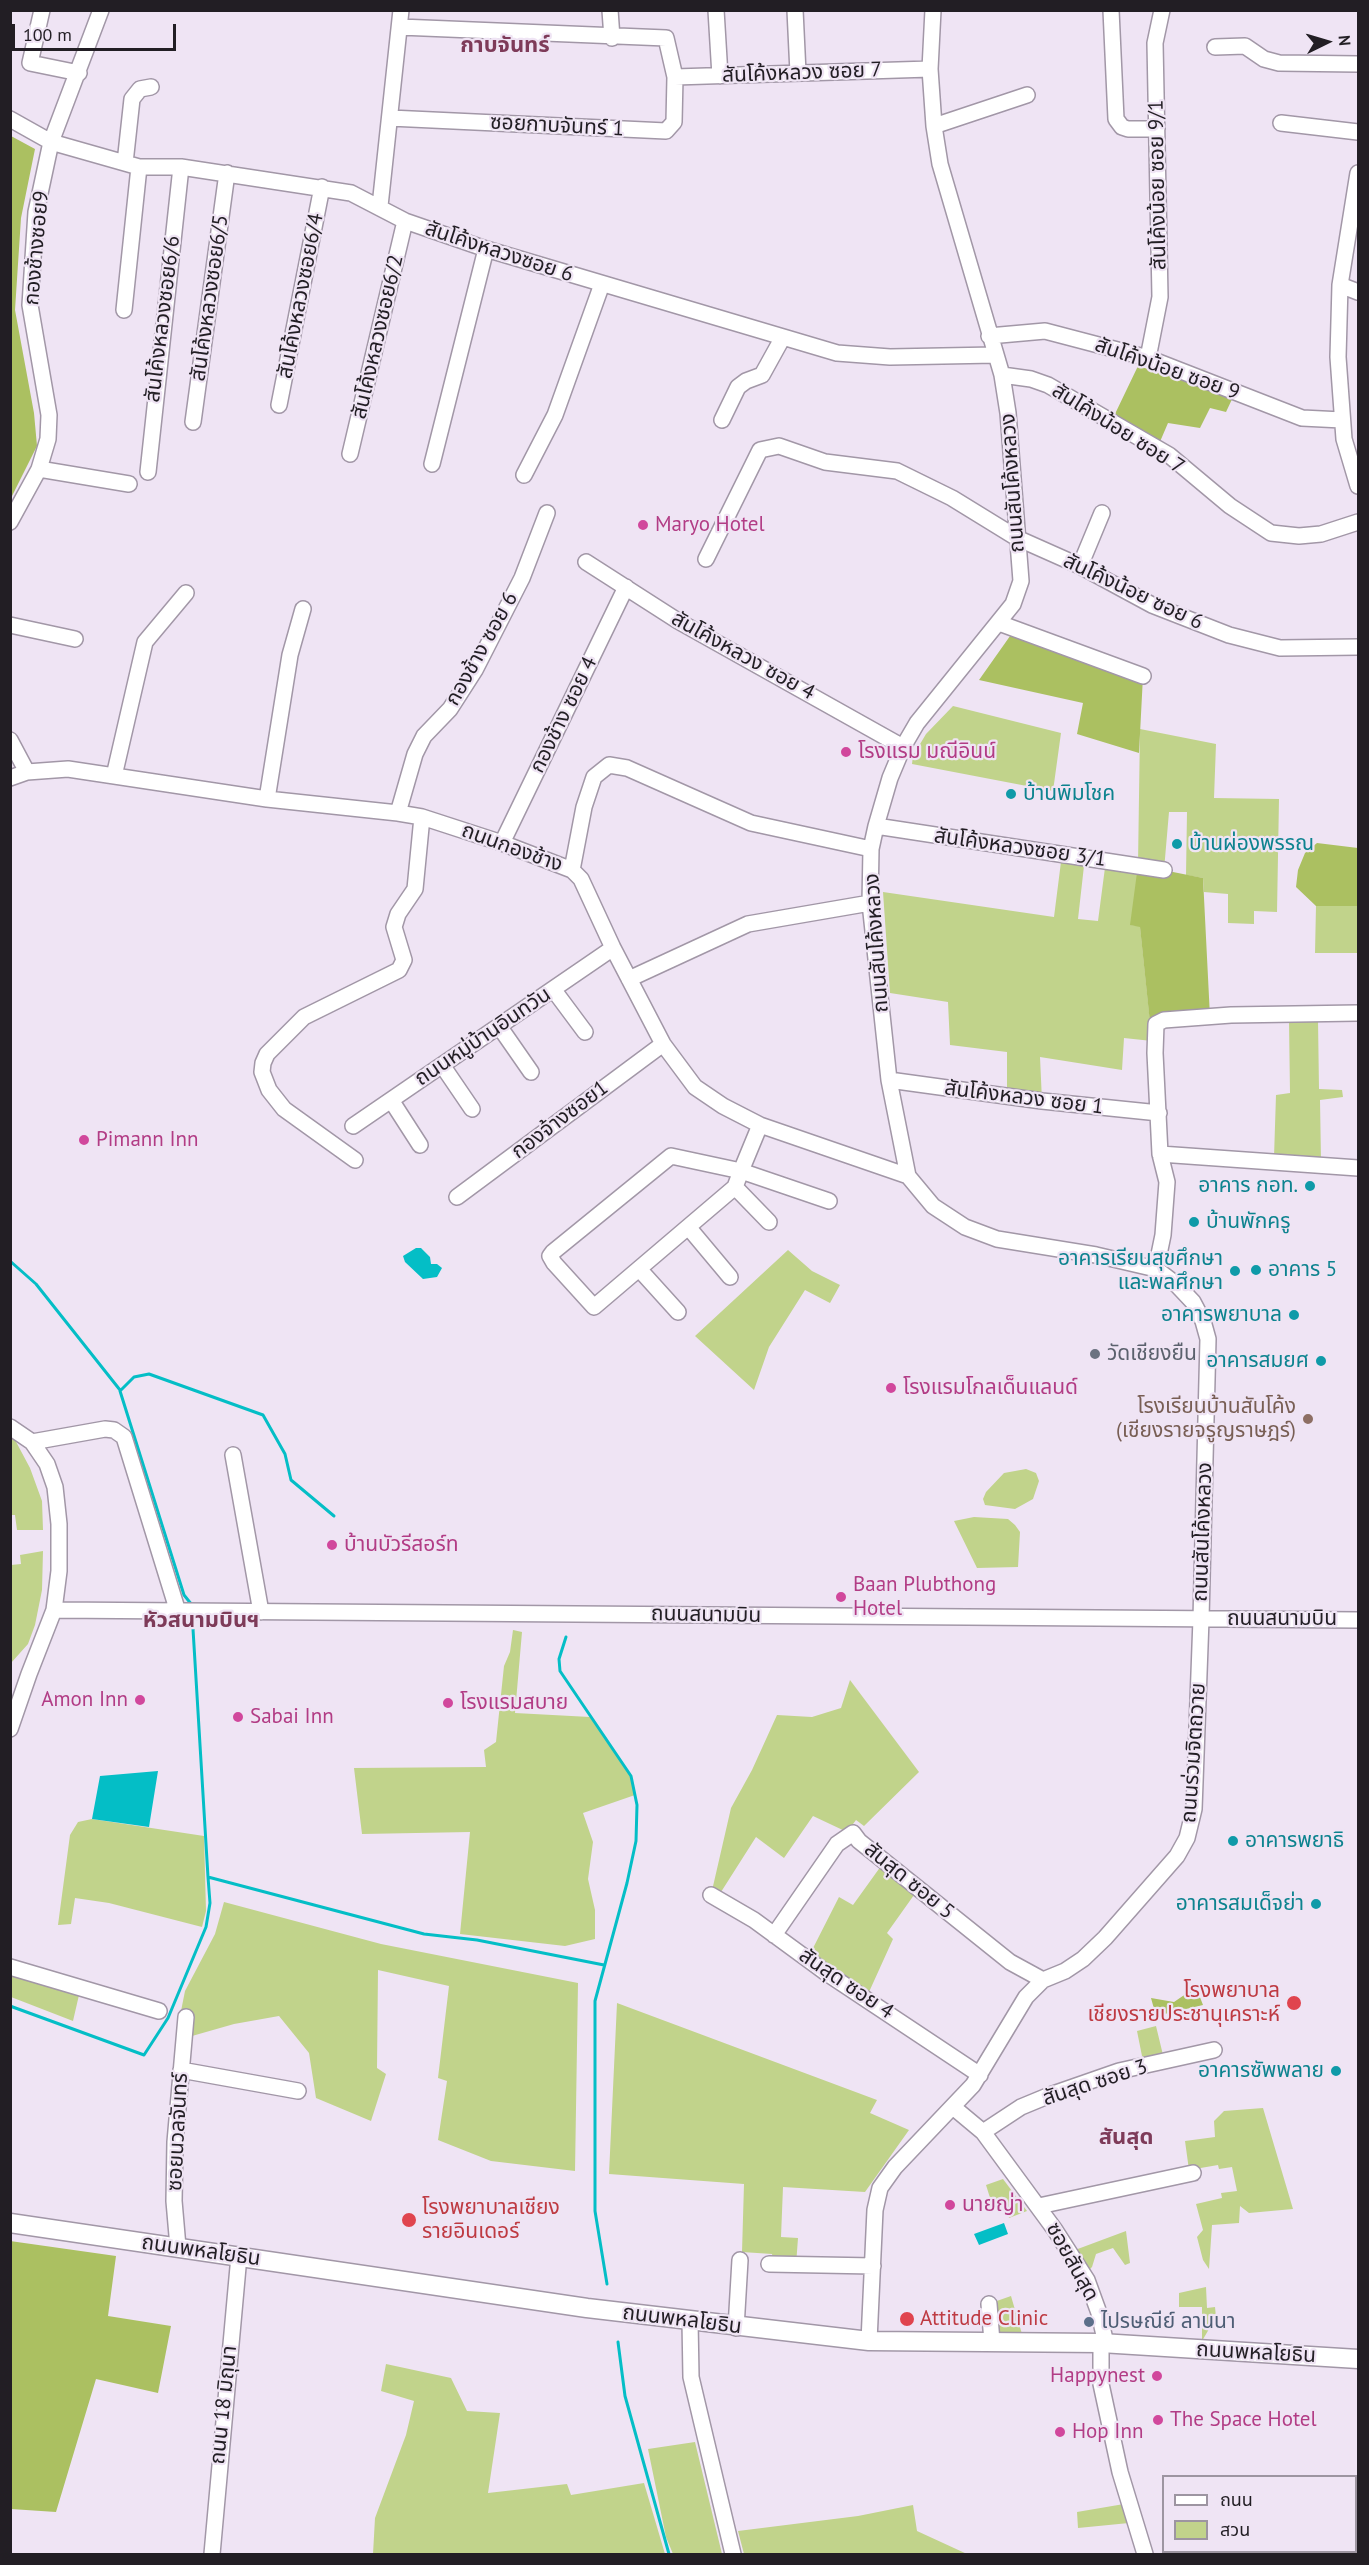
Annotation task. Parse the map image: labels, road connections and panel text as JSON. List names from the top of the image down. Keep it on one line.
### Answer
{"streets":{"main road":["ถนนพหลโยธิน"],"street":["สันโค้งหลวง ซอย 7","ซอยกาบจันทร์ 1","สันโค้งน้อย ซอย 9/1","กองช้างซอย9","สันโค้งหลวงซอย 6","สันโค้งหลวงซอย6/4","สันโค้งหลวงซอย6/5","สันโค้งหลวงซอย6/6","สันโค้งหลวงซอย6/2","สันโค้งน้อย ซอย 9","สันโค้งน้อย ซอย 7","ถนนสันโค้งหลวง","สันโค้งน้อย ซอย 6","กองช้าง ซอย 6","สันโค้งหลวง ซอย 4","กองช้าง ซอย 4","ถนนกองช้าง","สันโค้งหลวงซอย 3/1","ถนนหมู่บ้านอินทวัน","สันโค้งหลวง ซอย 1","กองจ้างซอย1","ถนนสนามบิน","ถนนร่วมจิตถวาย","สันสุด ซอย 5","สันสุด ซอย 4","สันสุด ซอย 3","ซอยนวลจันทร์","ซอยสันสุด","ถนน 18 มิถุนา"]},"crossings":[["สันโค้งหลวง ซอย 7","ซอยกาบจันทร์ 1"],["สันโค้งหลวง ซอย 7","ถนนสันโค้งหลวง"],["สันโค้งน้อย ซอย 9/1","สันโค้งน้อย ซอย 9"],["กองช้างซอย9","สันโค้งหลวงซอย 6"],["สันโค้งหลวงซอย 6","สันโค้งหลวงซอย6/4"],["สันโค้งหลวงซอย 6","สันโค้งหลวงซอย6/5"],["สันโค้งหลวงซอย 6","สันโค้งหลวงซอย6/6"],["สันโค้งหลวงซอย 6","สันโค้งหลวงซอย6/2"],["สันโค้งหลวงซอย 6","ถนนสันโค้งหลวง"],["สันโค้งน้อย ซอย 9","ถนนสันโค้งหลวง"],["สันโค้งน้อย ซอย 7","ถนนสันโค้งหลวง"],["ถนนสันโค้งหลวง","สันโค้งน้อย ซอย 6"],["ถนนสันโค้งหลวง","สันโค้งหลวง ซอย 4"],["ถนนสันโค้งหลวง","ถนนกองช้าง"],["ถนนสันโค้งหลวง","สันโค้งหลวงซอย 3/1"],["ถนนสันโค้งหลวง","สันโค้งหลวง ซอย 1"],["ถนนสันโค้งหลวง","ถนนสนามบิน"],["ถนนสันโค้งหลวง","ถนนร่วมจิตถวาย"],["กองช้าง ซอย 6","ถนนกองช้าง"],["สันโค้งหลวง ซอย 4","กองช้าง ซอย 4"],["กองช้าง ซอย 4","ถนนกองช้าง"],["ถนนกองช้าง","ถนนหมู่บ้านอินทวัน"],["ถนนกองช้าง","กองจ้างซอย1"],["ถนนสนามบิน","ถนนร่วมจิตถวาย"],["ถนนร่วมจิตถวาย","สันสุด ซอย 5"],["ถนนร่วมจิตถวาย","สันสุด ซอย 4"],["ถนนร่วมจิตถวาย","ถนนพหลโยธิน"],["ถนนร่วมจิตถวาย","ซอยสันสุด"],["สันสุด ซอย 5","สันสุด ซอย 4"],["สันสุด ซอย 3","ซอยสันสุด"],["ซอยนวลจันทร์","ถนนพหลโยธิน"],["ถนนพหลโยธิน","ซอยสันสุด"],["ถนนพหลโยธิน","ถนน 18 มิถุนา"]],"districts":["กาบจันทร์","หัวสนามบินฯ","สันสุด"],"places":["Maryo Hotel","โรงแรม มณีอินน์","บ้านพิมโชค","บ้านผ่องพรรณ","Pimann Inn","อาคาร กอท.","บ้านพักครู","อาคาร 5","อาคารเรียนสุขศึกษา และพลศึกษา","อาคารพยาบาล","วัดเชียงยืน","อาคารสมยศ","โรงแรมโกลเด็นแลนด์","โรงเรียนบ้านสันโค้ง (เชียงรายจรูญราษฎร์)","บ้านบัวรีสอร์ท","Baan Plubthong Hotel","Amon Inn","โรงแรมสบาย","Sabai Inn","อาคารพยาธิ","อาคารสมเด็จย่า","โรงพยาบาล เชียงรายประชานุเคราะห์","อาคารซัพพลาย","นายญ่า","โรงพยาบาลเชียง รายอินเดอร์","Attitude Clinic","ไปรษณีย์ ลานนา","Happynest","The Space Hotel","Hop Inn"],"legend":["ถนน","สวน"],"scale_bar":"100 m","north":"right"}
